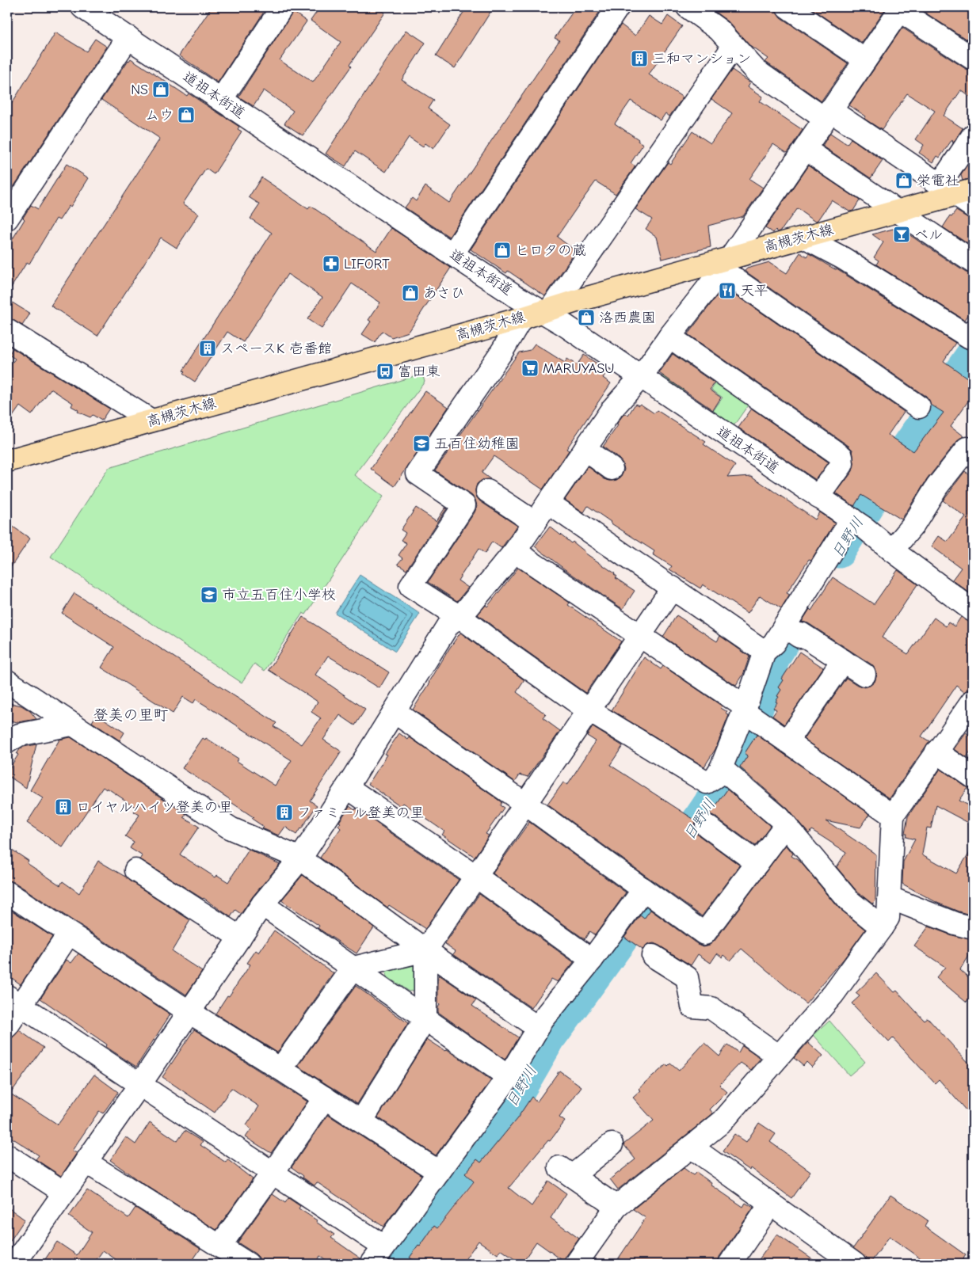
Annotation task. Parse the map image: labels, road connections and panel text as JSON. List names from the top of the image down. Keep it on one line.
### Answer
{"streets":{"main road":["高槻茨木線"],"street":["道祖本街道"]},"crossings":[["道祖本街道","高槻茨木線"]],"districts":["登美の里町"],"water":["日野川"],"places":{"building":["三和マンション","スペースK 壱番館","ロイヤルハイツ登美の里","ファミール登美の里"],"shop":["NS","ムウ","栄電社","ヒロタの蔵","あさひ","洛西農園"],"bar":["ベル"],"pharmacy":["LIFORT"],"restaurant":["天平"],"supermarket":["MARUYASU"],"bus stop":["富田東"],"school or university":["五百住幼稚園","市立五百住小学校"]}}
